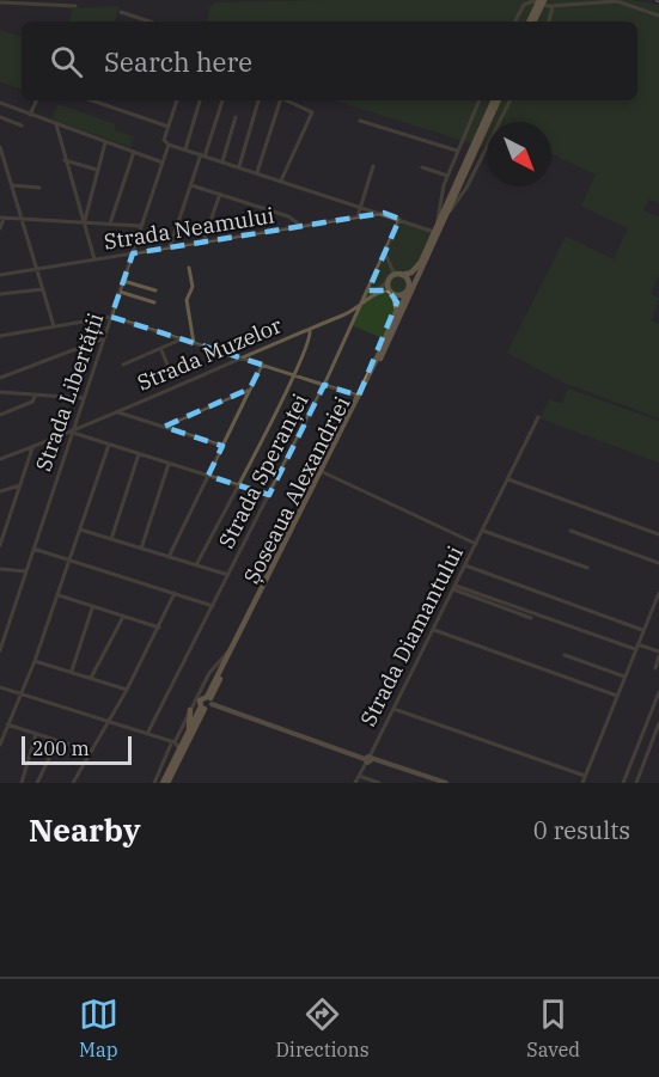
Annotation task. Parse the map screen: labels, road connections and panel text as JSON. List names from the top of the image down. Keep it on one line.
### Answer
{"streets":{"main road":["Șoseaua Alexandriei"],"street":["Strada Neamului","Strada Muzelor","Strada Libertății","Strada Speranței","Strada Diamantului"]},"crossings":[["Strada Neamului","Strada Libertății"],["Strada Muzelor","Strada Libertății"],["Strada Muzelor","Strada Speranței"]],"scale_bar":"200 m","north":"bottom right","page":{"search":"Search here","scale":"200 m","heading":["Nearby","0 results"],"nav":["Map","Directions","Saved"]}}
